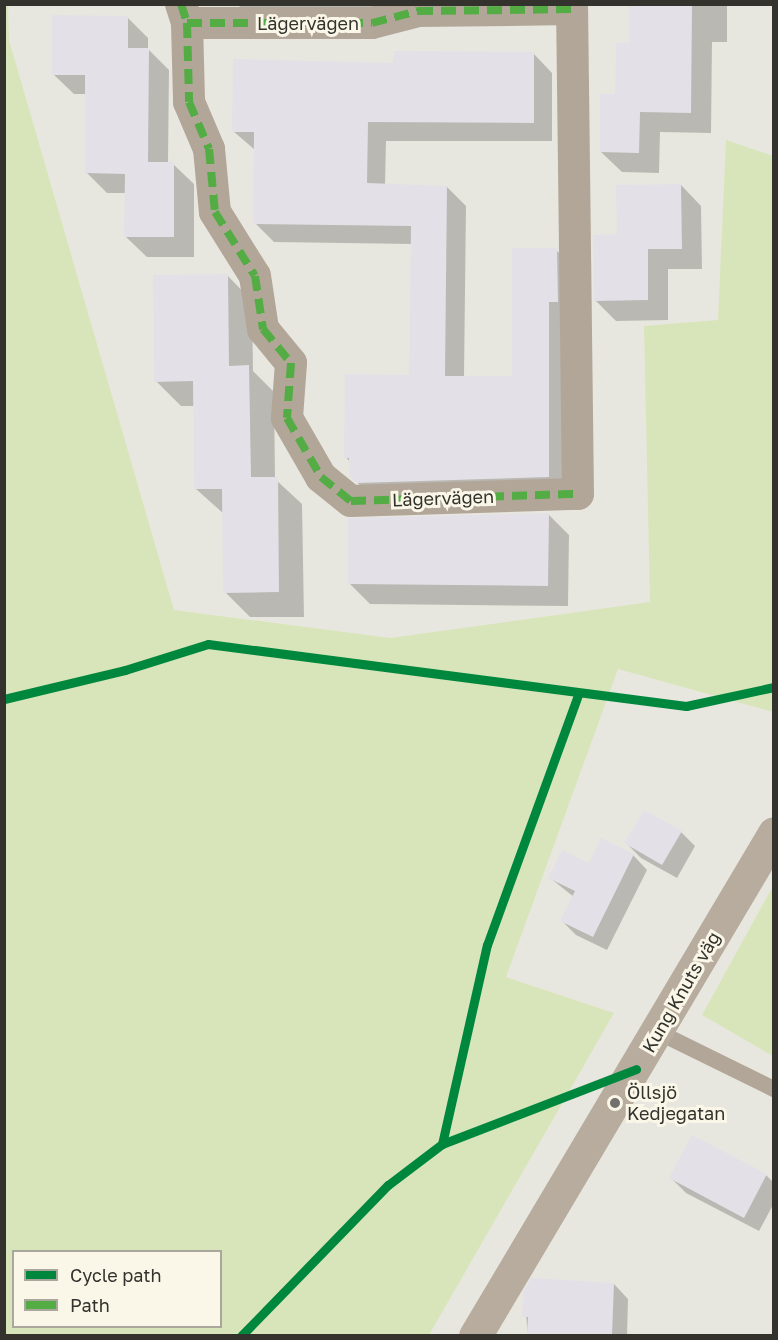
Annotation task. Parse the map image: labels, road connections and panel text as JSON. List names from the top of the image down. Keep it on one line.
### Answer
{"streets":{"street":["Lägervägen","Kung Knuts väg"]},"places":["Öllsjö Kedjegatan"],"legend":["Cycle path","Path"]}
